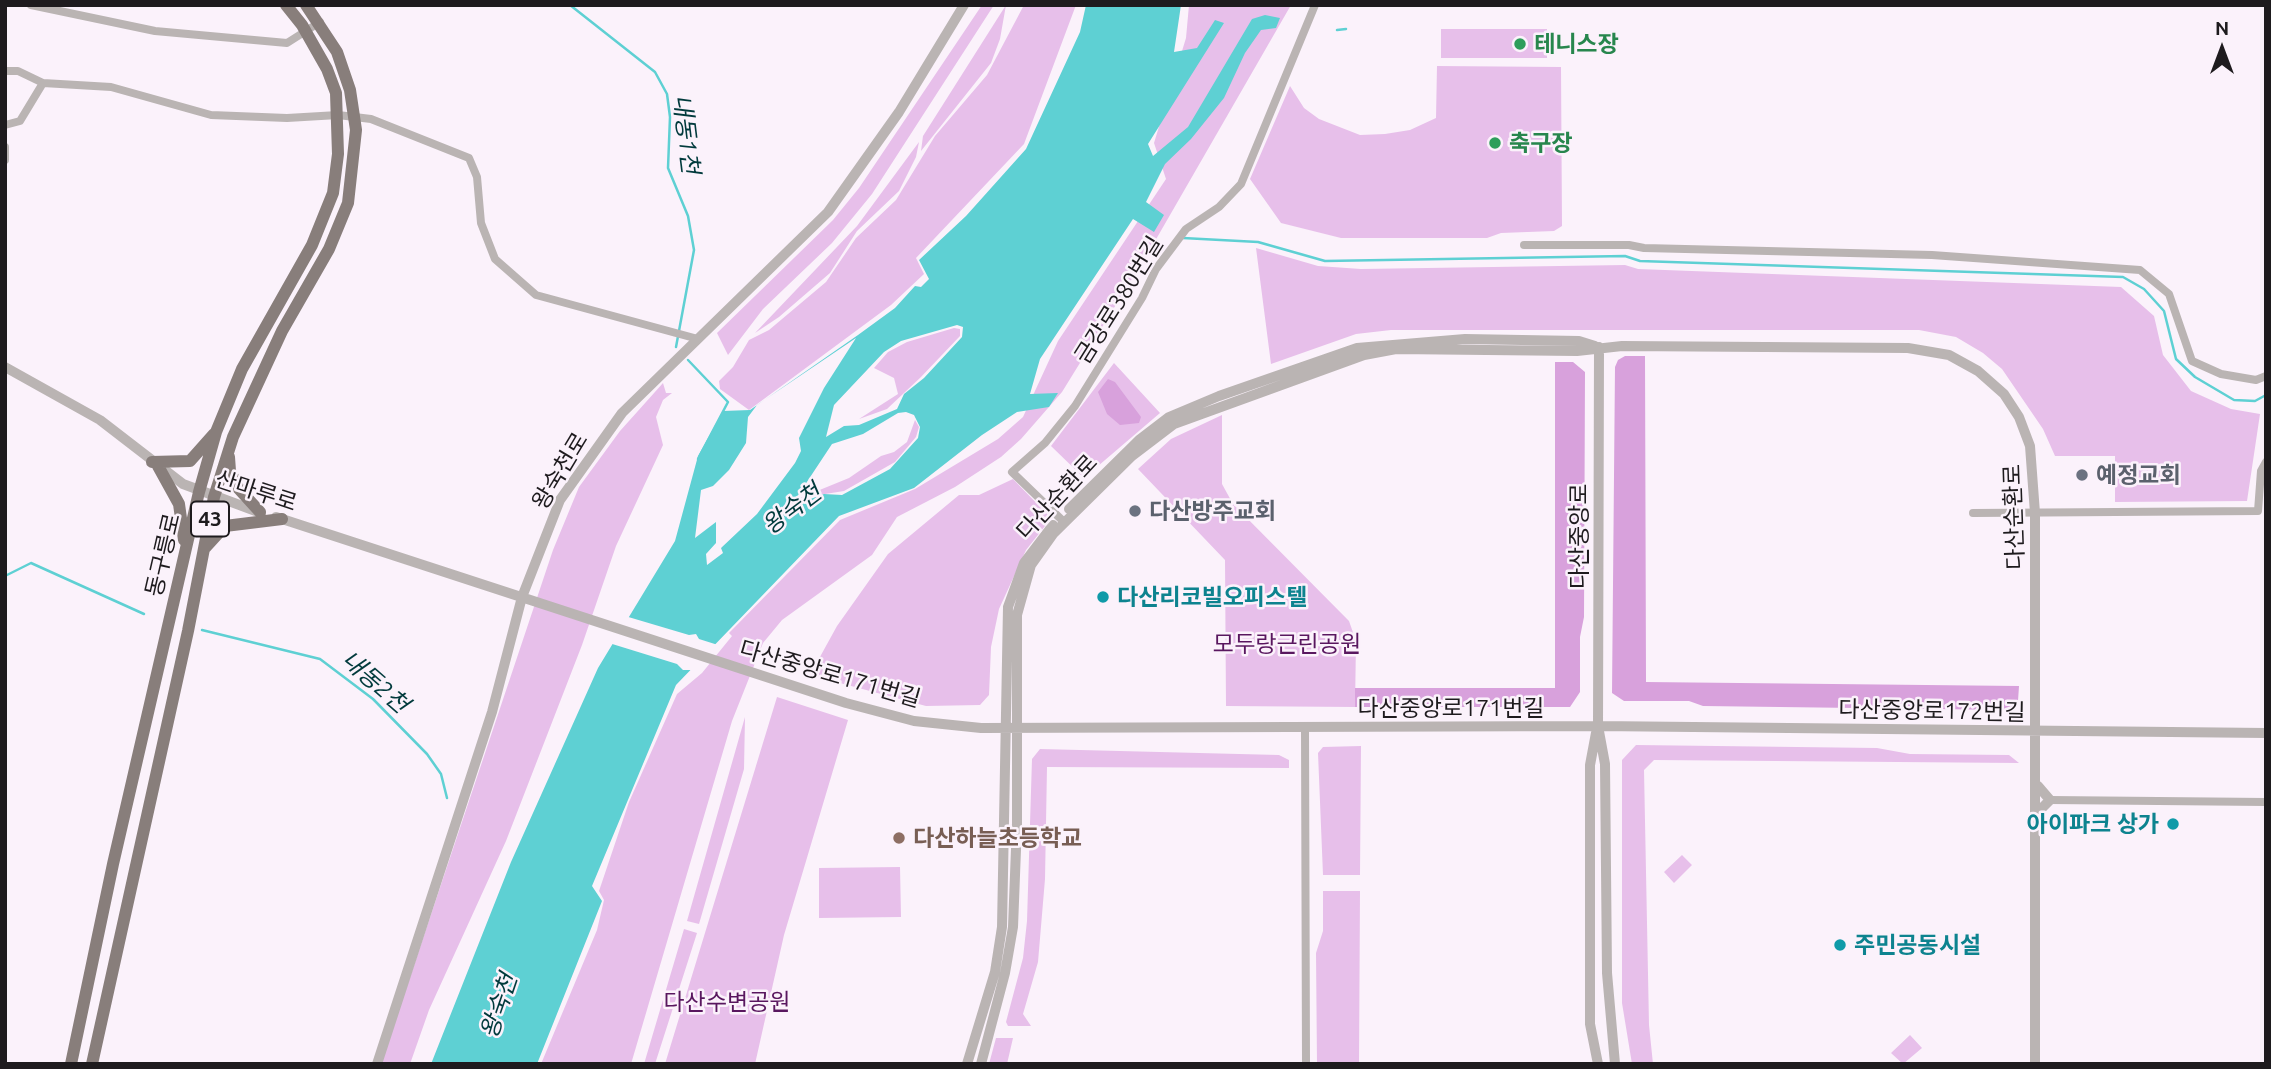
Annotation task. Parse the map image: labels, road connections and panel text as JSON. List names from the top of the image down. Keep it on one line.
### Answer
{"streets":{"main road":["43","동구릉로"],"street":["금강로380번길","왕숙천로","산마루로","다산순환로","다산중앙로","다산중앙로171번길","다산중앙로172번길"]},"crossings":[["금강로380번길","다산순환로"],["왕숙천로","산마루로"],["왕숙천로","다산중앙로171번길"],["산마루로","동구릉로"],["산마루로","다산중앙로171번길"],["다산순환로","다산중앙로"],["다산순환로","다산중앙로171번길"],["다산순환로","다산중앙로172번길"],["다산중앙로","다산중앙로171번길"],["다산중앙로","다산중앙로172번길"],["다산중앙로171번길","다산중앙로172번길"]],"water":["내동1천","왕숙천","내동2천"],"parks":["모두랑근린공원","다산수변공원"],"places":["테니스장","축구장","예정교회","다산방주교회","다산리코빌오피스텔","아이파크 상가","다산하늘초등학교","주민공동시설"],"north":"top"}
